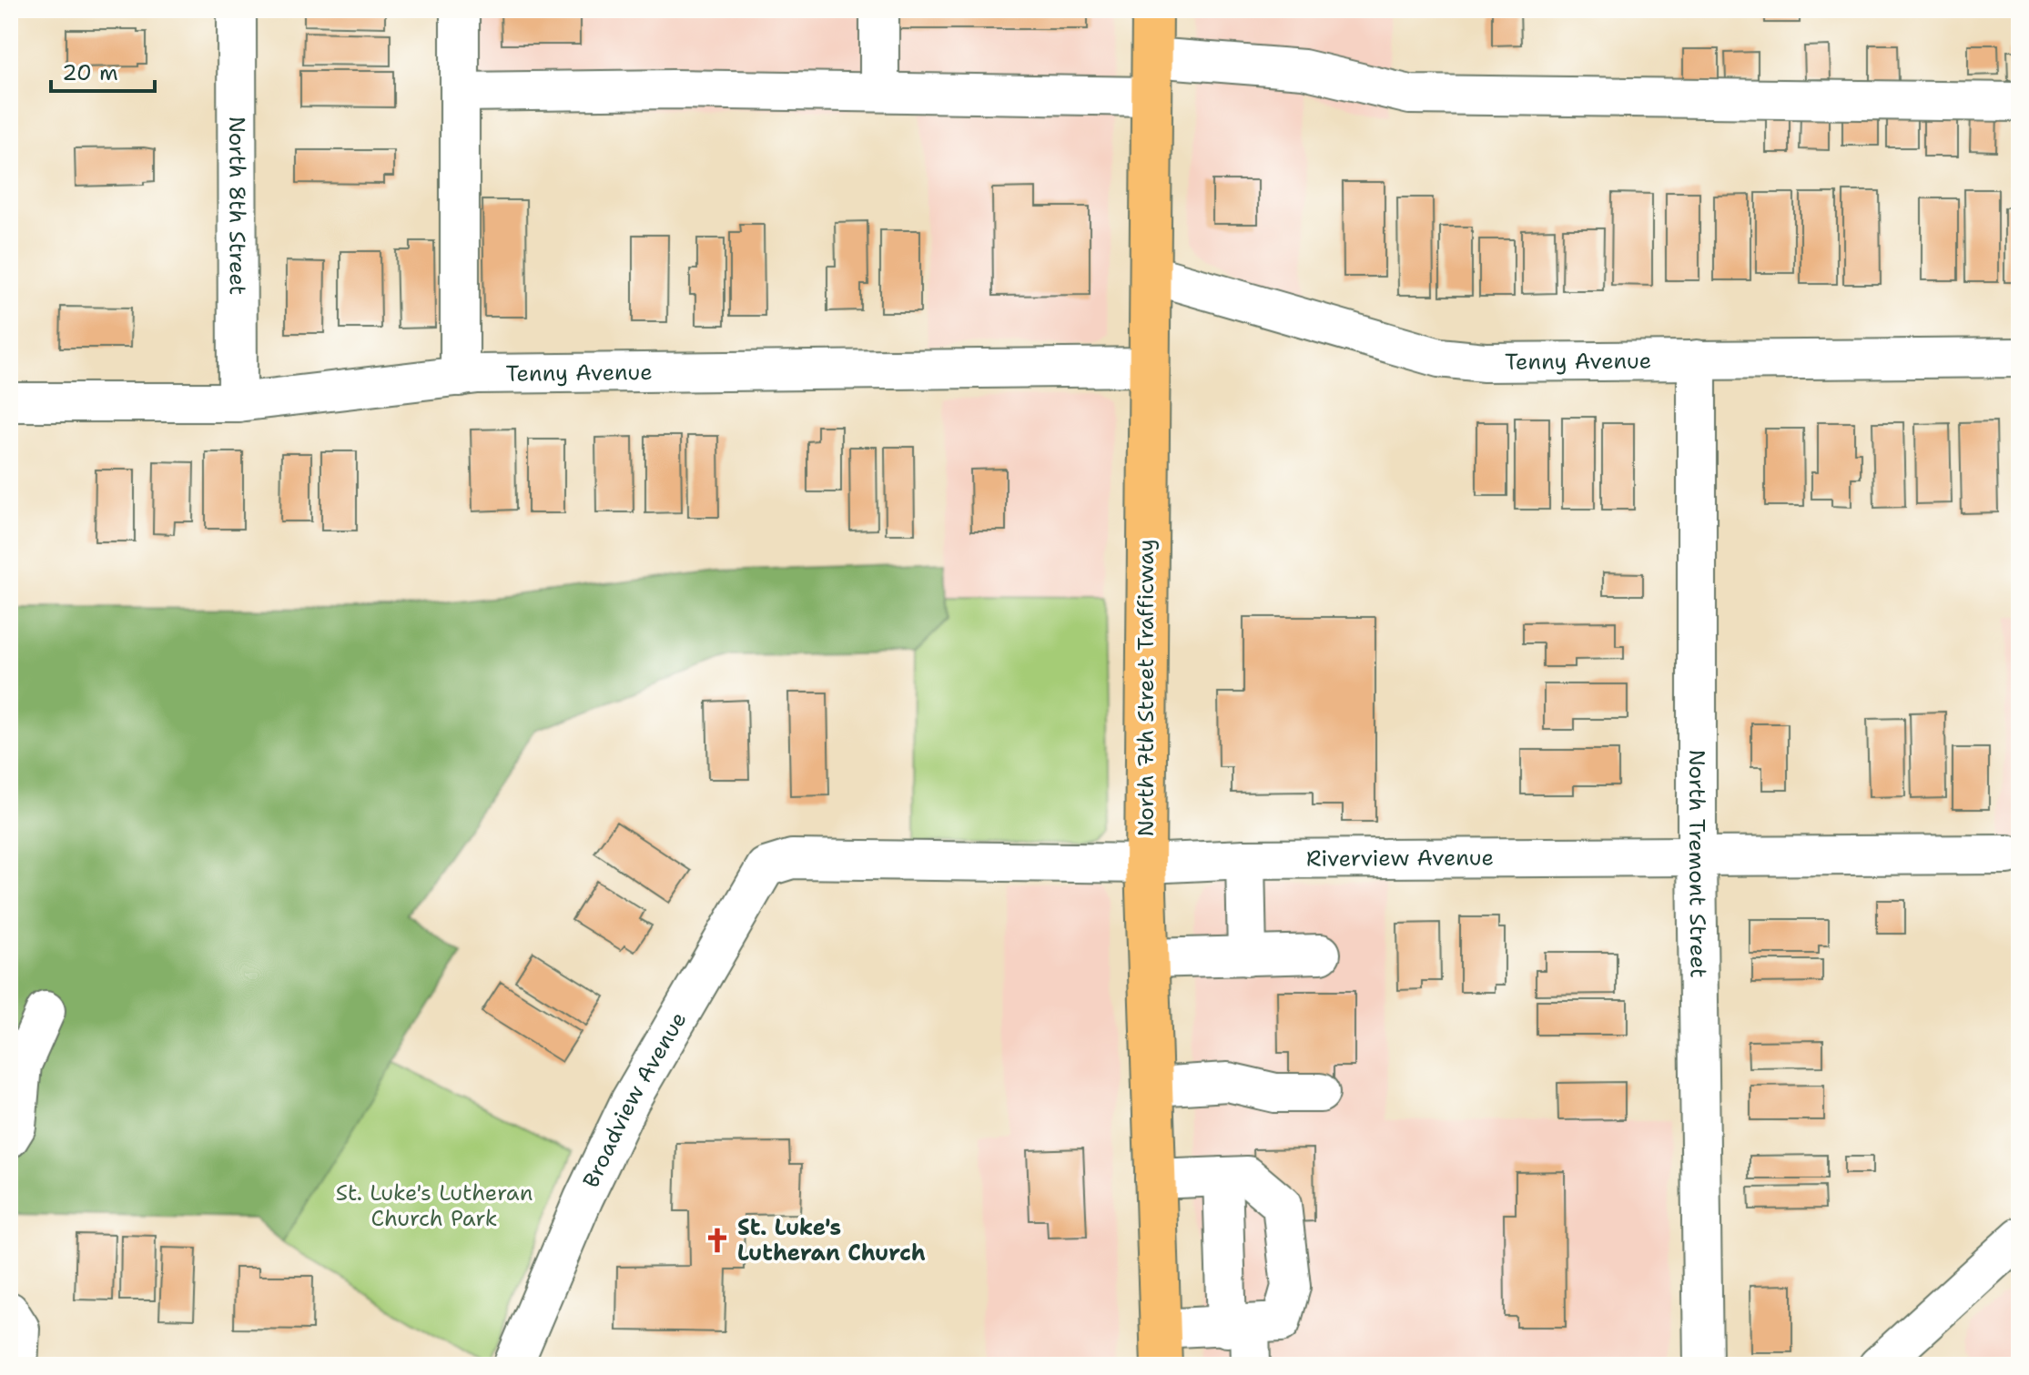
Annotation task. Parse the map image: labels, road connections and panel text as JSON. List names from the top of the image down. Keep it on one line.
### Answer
{"streets":{"main road":["North 7th Street Trafficway"],"street":["North 8th Street","Tenny Avenue","Riverview Avenue","North Tremont Street","Broadview Avenue"]},"crossings":[["North 8th Street","Tenny Avenue"],["Tenny Avenue","North 7th Street Trafficway"],["Tenny Avenue","North Tremont Street"],["North 7th Street Trafficway","Riverview Avenue"],["Riverview Avenue","North Tremont Street"],["Riverview Avenue","Broadview Avenue"]],"parks":["St. Luke's Lutheran Church Park"],"places":{"church":["St. Luke's Lutheran Church"]},"scale_bar":"20 m"}
